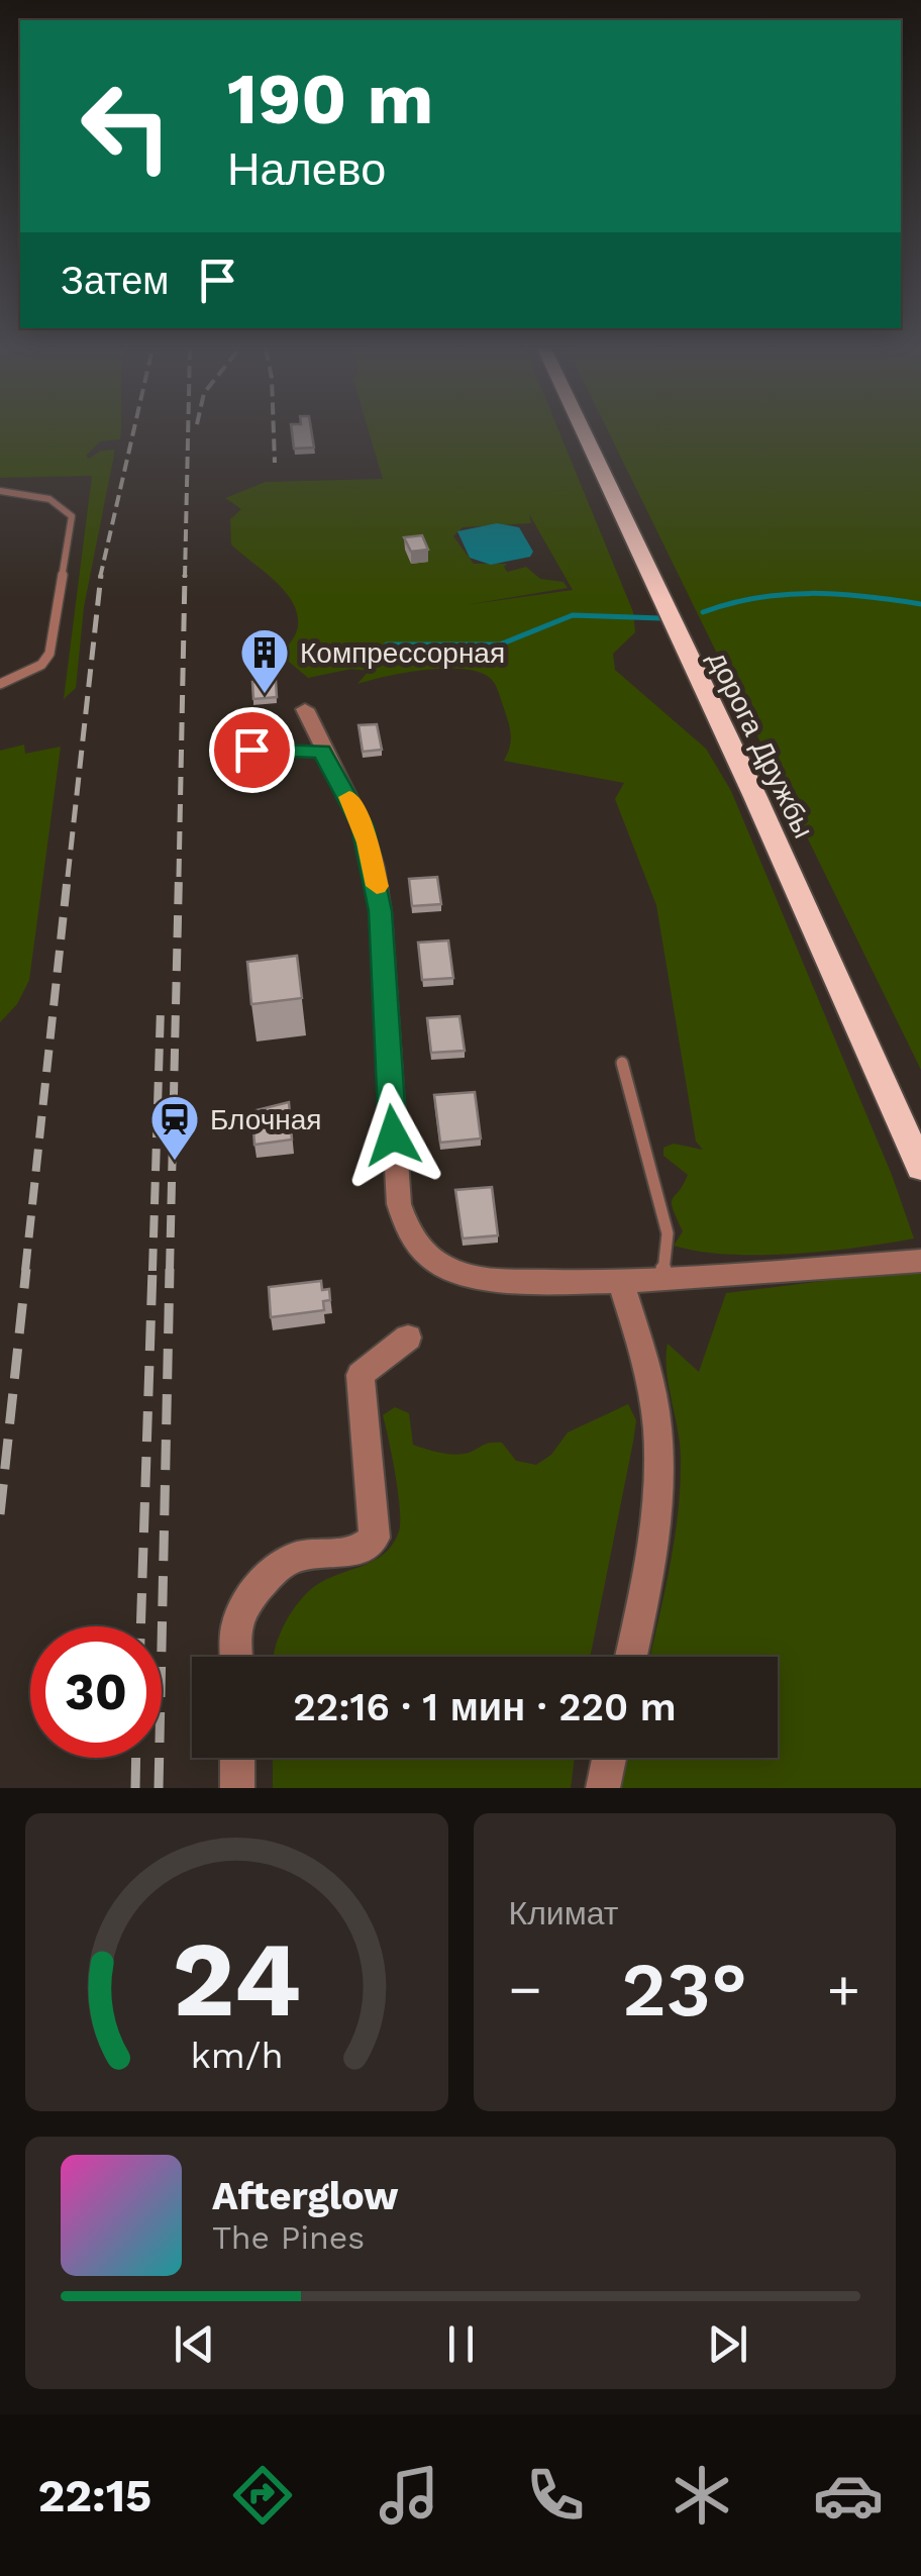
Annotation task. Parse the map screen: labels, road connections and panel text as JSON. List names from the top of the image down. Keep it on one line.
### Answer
{"streets":{"main road":["дорога Дружбы"]},"places":{"building":["Компрессорная"],"station":["Блочная"]},"page":{"turn":["190 m","Налево"],"then":"Затем","limit":"30","trip":"22:16 · 1 мин · 220 m","tile":"Климат","heat":["−","23°","+"],"song":["Afterglow","The Pines"],"tabs":"22:15","gauge":["24","km/h"]}}
